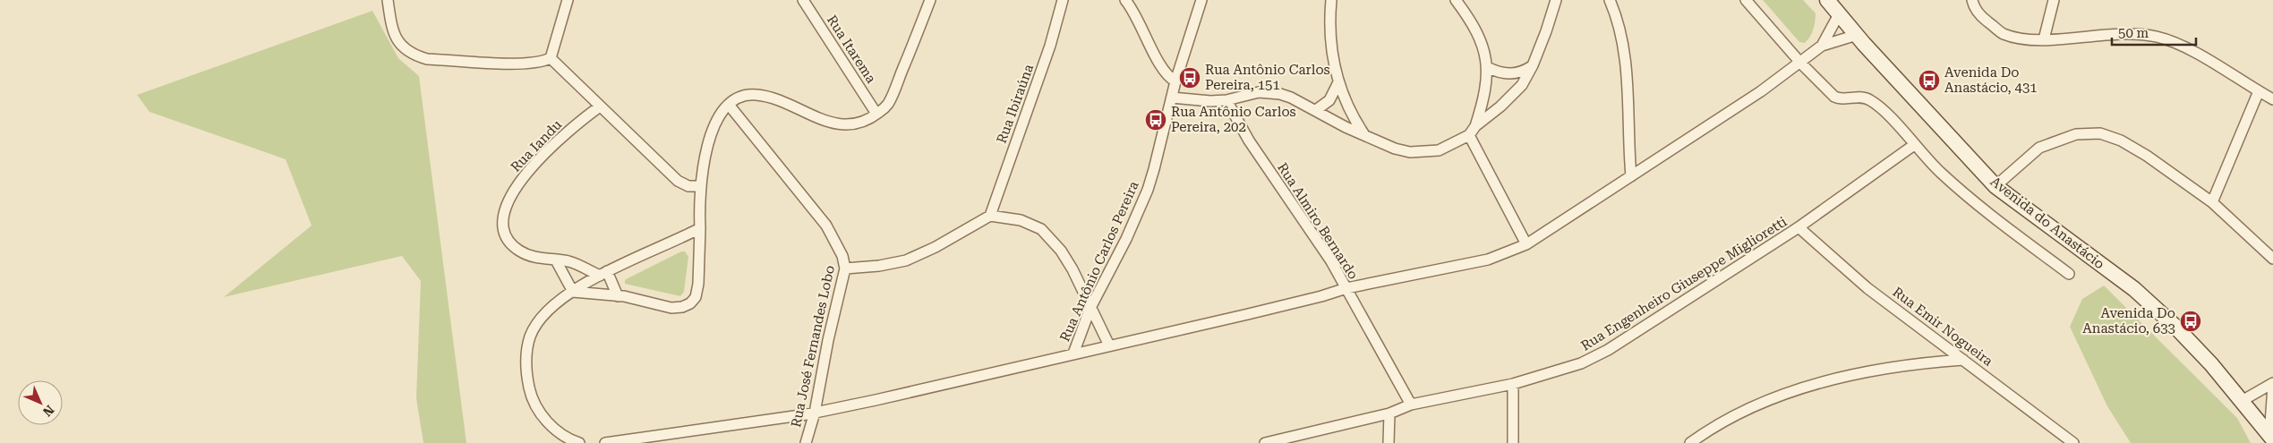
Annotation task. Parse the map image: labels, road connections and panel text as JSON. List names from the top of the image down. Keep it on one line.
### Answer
{"streets":{"main road":["Avenida do Anastácio"],"street":["Rua Itarema","Rua Ibiraúna","Rua Iandu","Rua Almiro Bernardo","Rua Antônio Carlos Pereira","Rua Engenheiro Giuseppe Miglioretti","Rua Emir Nogueira","Rua José Fernandes Lobo"]},"crossings":[["Rua Almiro Bernardo","Rua Engenheiro Giuseppe Miglioretti"],["Avenida do Anastácio","Rua Engenheiro Giuseppe Miglioretti"],["Rua Engenheiro Giuseppe Miglioretti","Rua Emir Nogueira"]],"places":{"bus stop":["Rua Antônio Carlos Pereira, 151","Avenida Do Anastácio, 431","Rua Antônio Carlos Pereira, 202","Avenida Do Anastácio, 633"]},"scale_bar":"50 m","north":"bottom right"}
